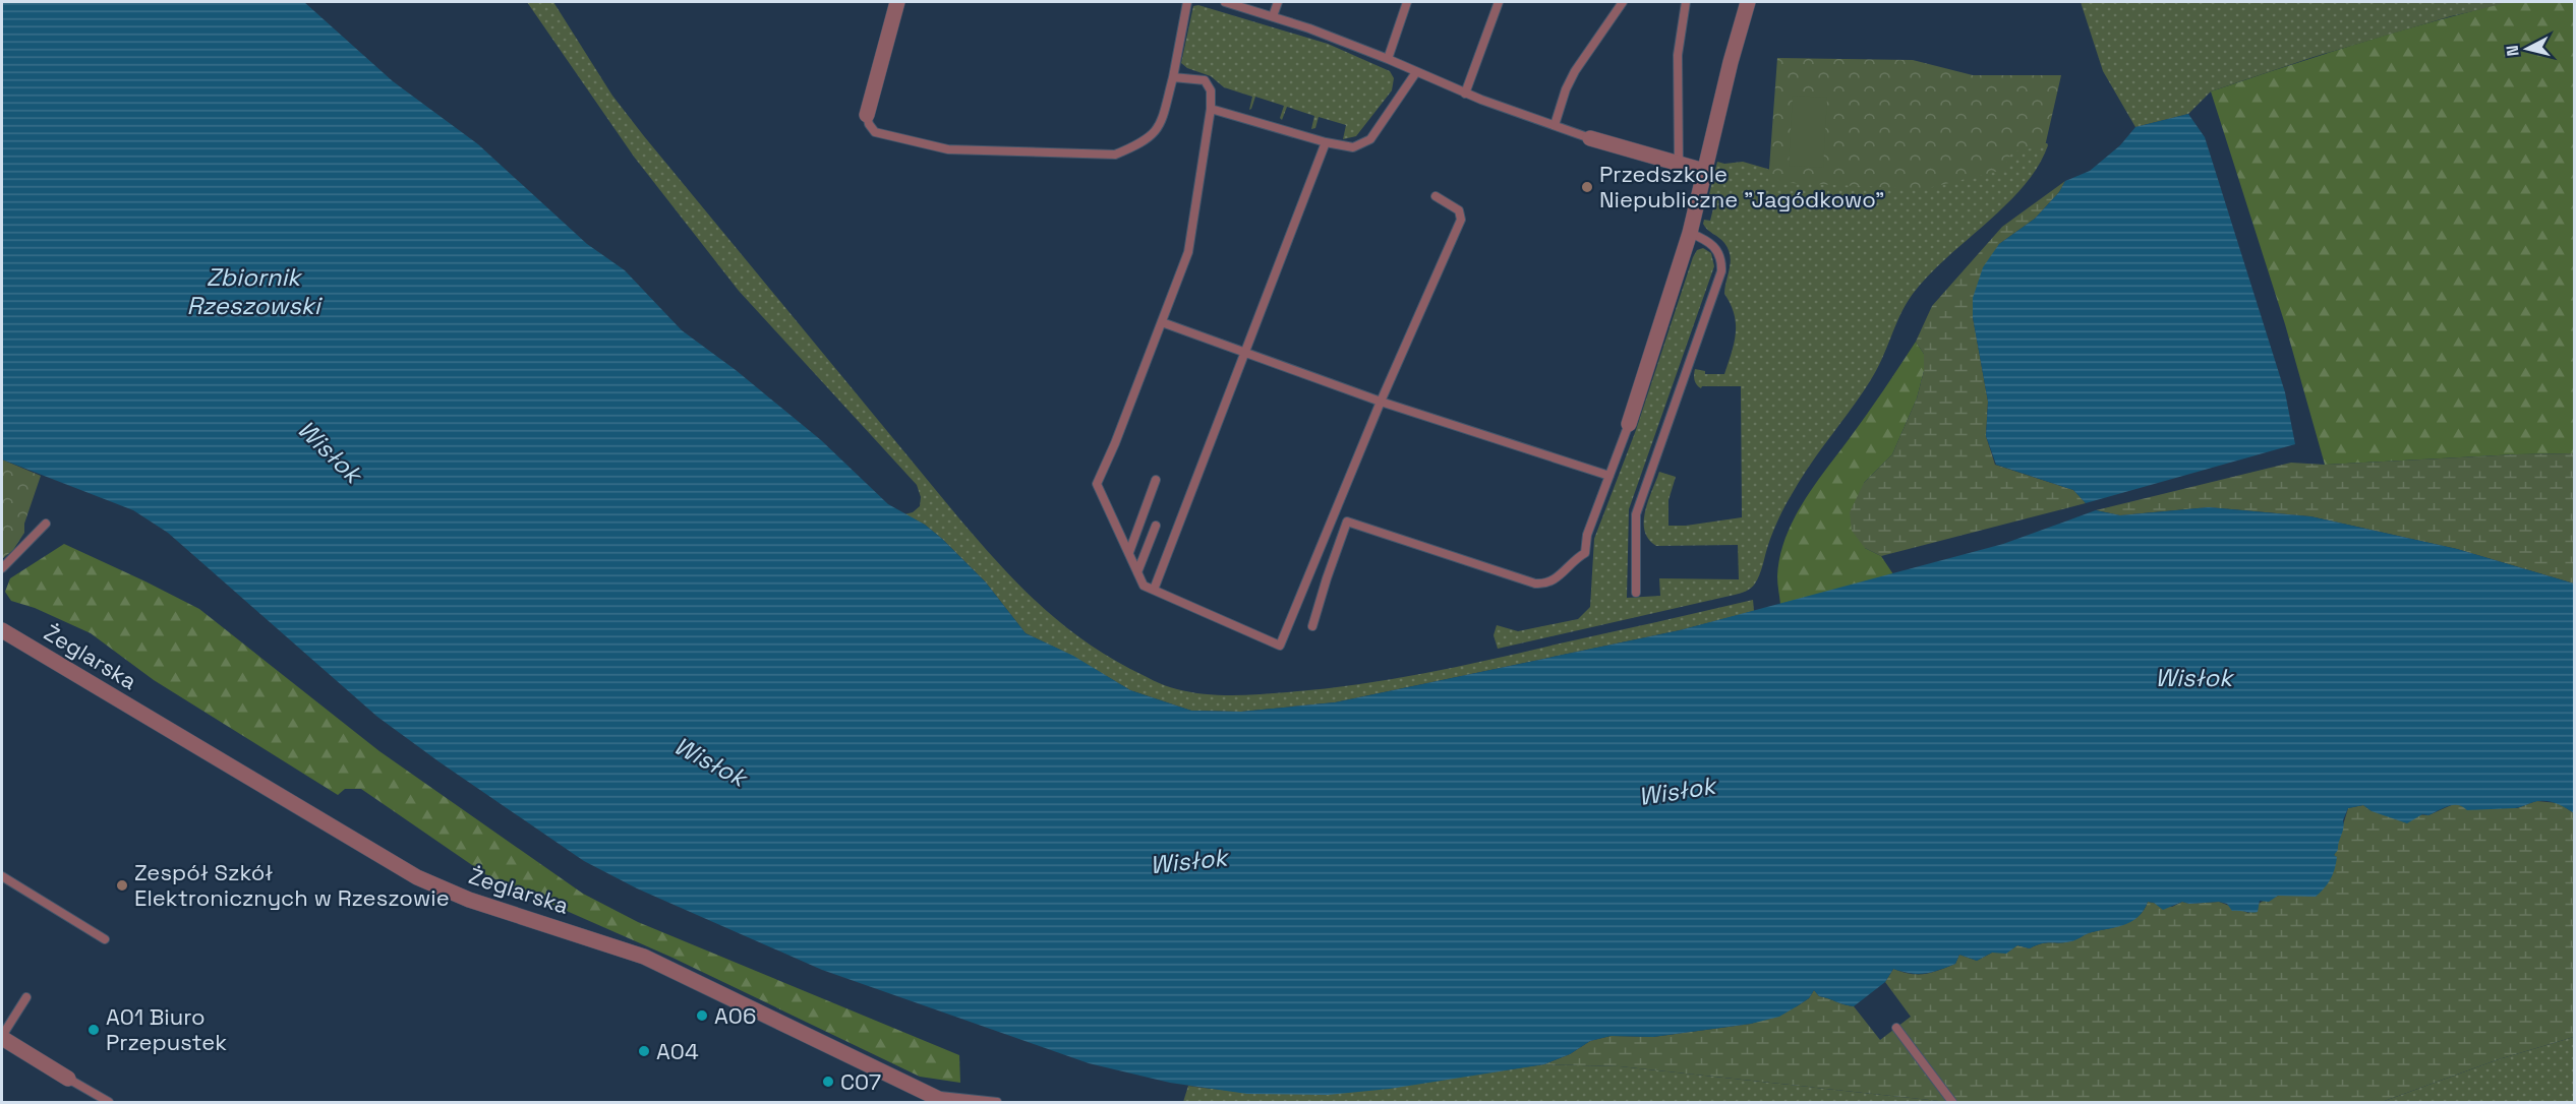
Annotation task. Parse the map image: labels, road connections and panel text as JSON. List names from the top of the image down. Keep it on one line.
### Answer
{"streets":{"street":["Żeglarska"]},"water":["Zbiornik Rzeszowski","Wisłok"],"places":["Przedszkole Niepubliczne \"Jagódkowo\"","Zespół Szkół Elektronicznych w Rzeszowie","A06","A01 Biuro Przepustek","A04","C07"],"north":"left"}
